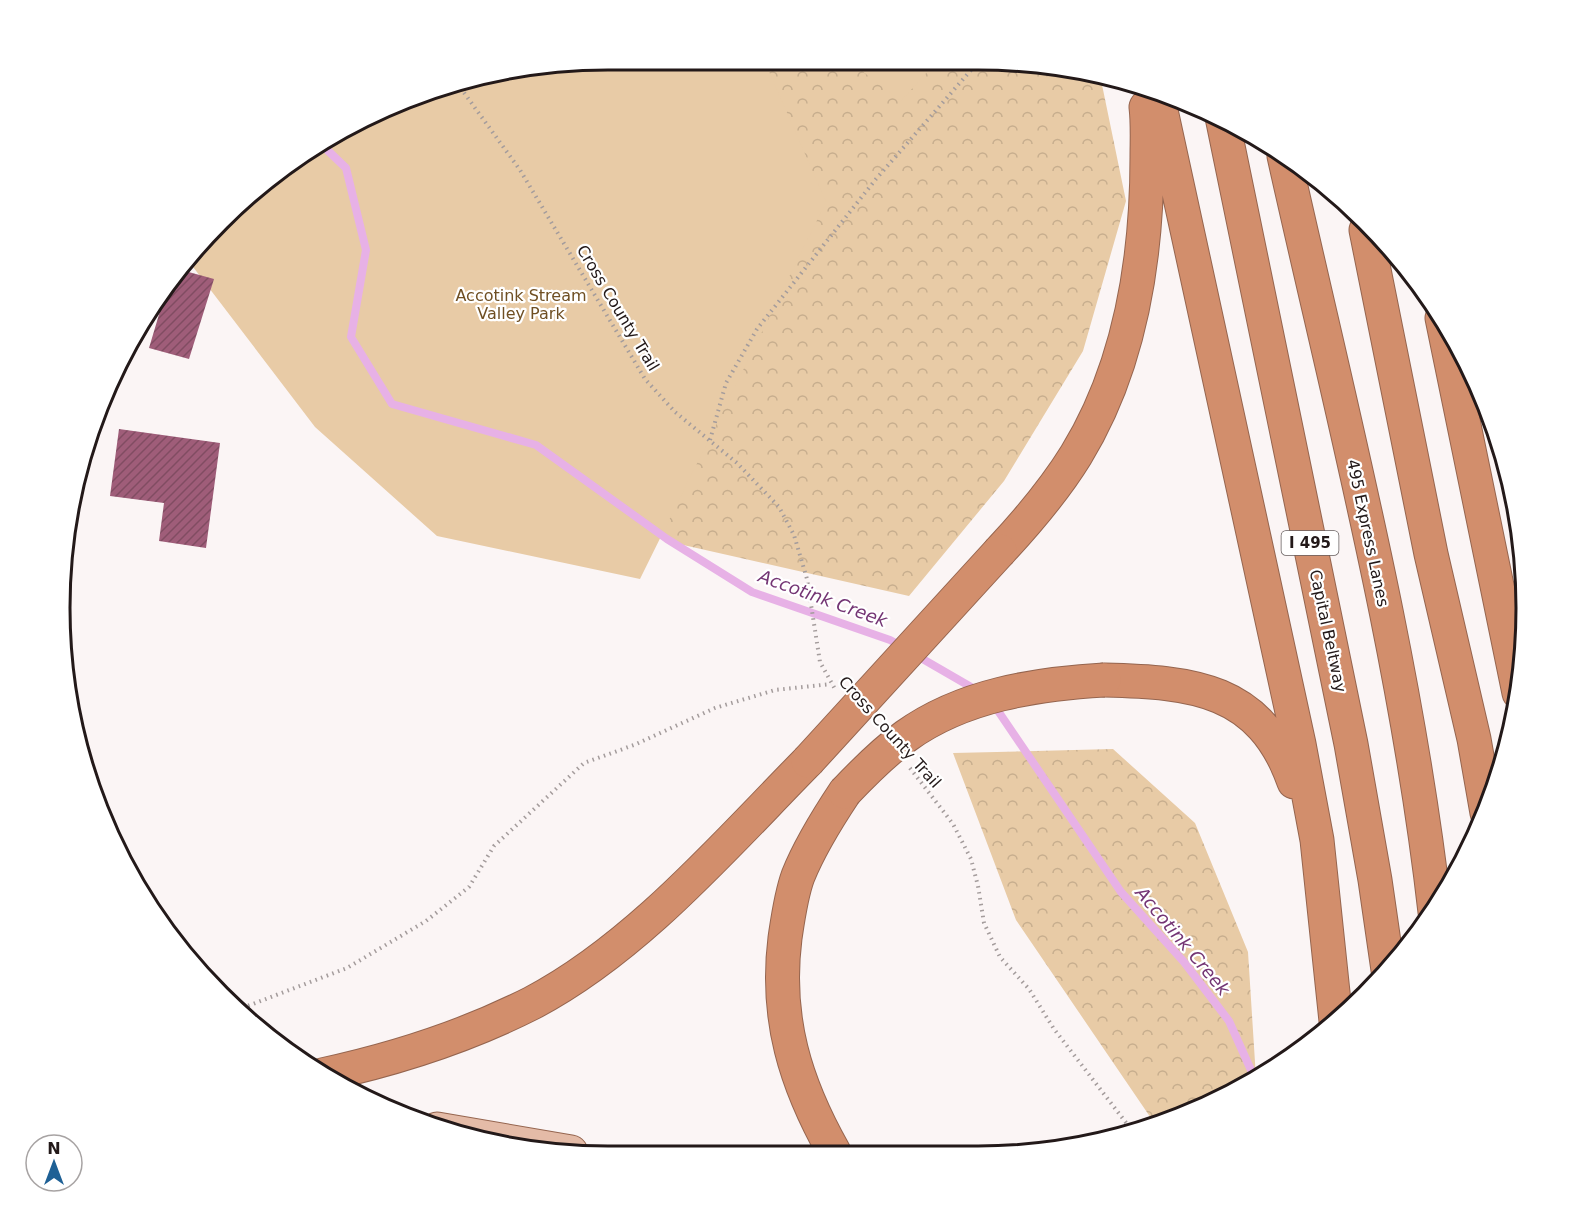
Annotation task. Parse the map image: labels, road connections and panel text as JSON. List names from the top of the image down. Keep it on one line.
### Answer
{"streets":{"highway":["495 Express Lanes","I 495","Capital Beltway"],"path":["Cross County Trail"]},"water":["Accotink Creek"],"parks":["Accotink Stream Valley Park"],"north":"top"}
